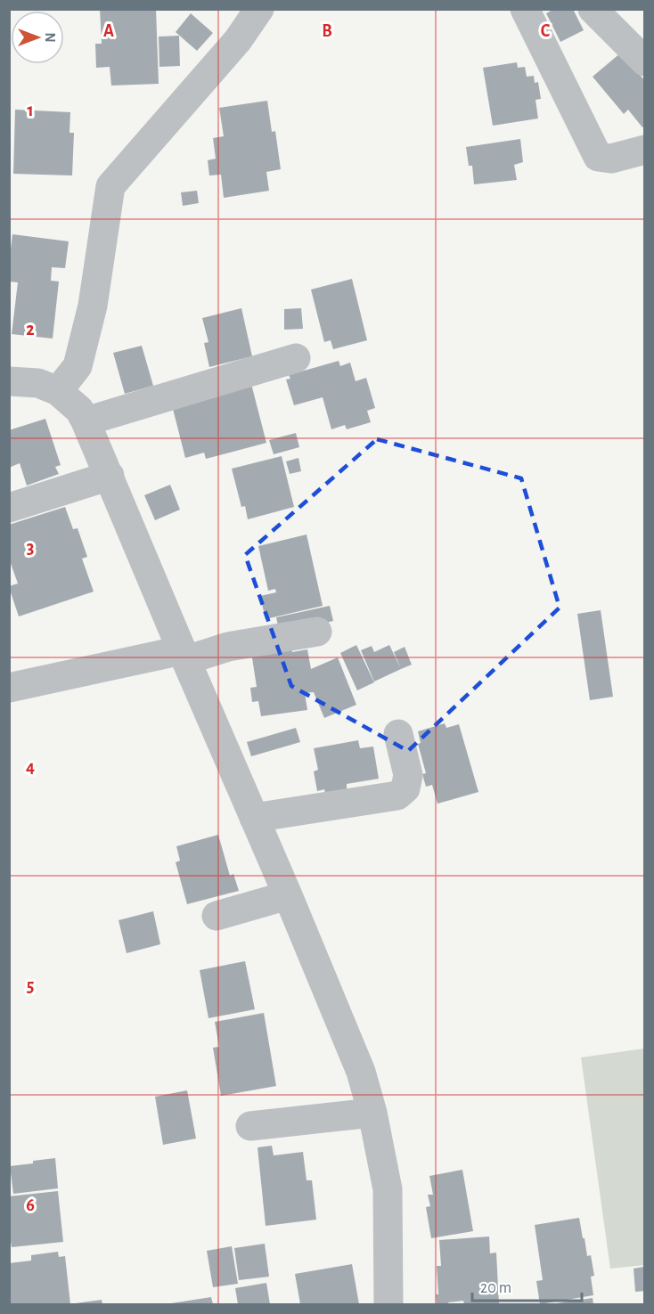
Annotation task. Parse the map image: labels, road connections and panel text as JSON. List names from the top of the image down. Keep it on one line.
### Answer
{"scale_bar":"20 m","north":"right","grid":{"columns":["A","B","C"],"rows":["1","2","3","4","5","6"]}}
